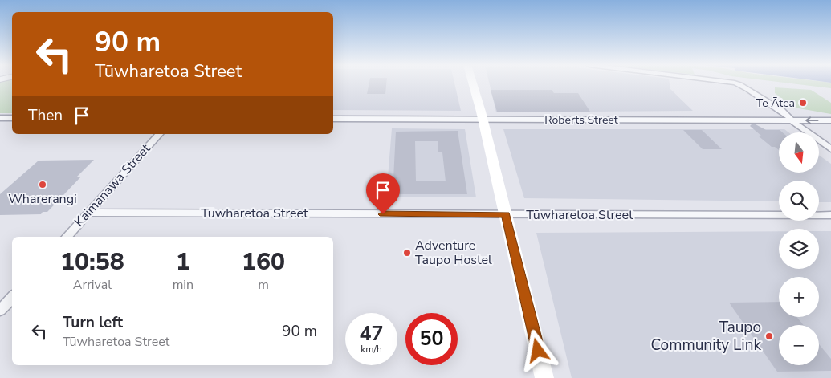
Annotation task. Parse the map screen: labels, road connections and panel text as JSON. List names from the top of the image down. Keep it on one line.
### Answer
{"streets":{"street":["Roberts Street","Kaimanawa Street","Tūwharetoa Street"]},"crossings":[["Kaimanawa Street","Tūwharetoa Street"]],"places":["Te Ātea","Wharerangi","Adventure Taupo Hostel","Taupo Community Link"],"north":"bottom","page":{"turn":["90 m","Tūwharetoa Street"],"then":"Then","map_buttons":["+","−"],"eta":["10:58","Arrival","1","min","160","m"],"list":[{"name":"Turn left","note":"Tūwharetoa Street","value":"90 m"}],"speed":"47 km/h","limit":"50"}}
